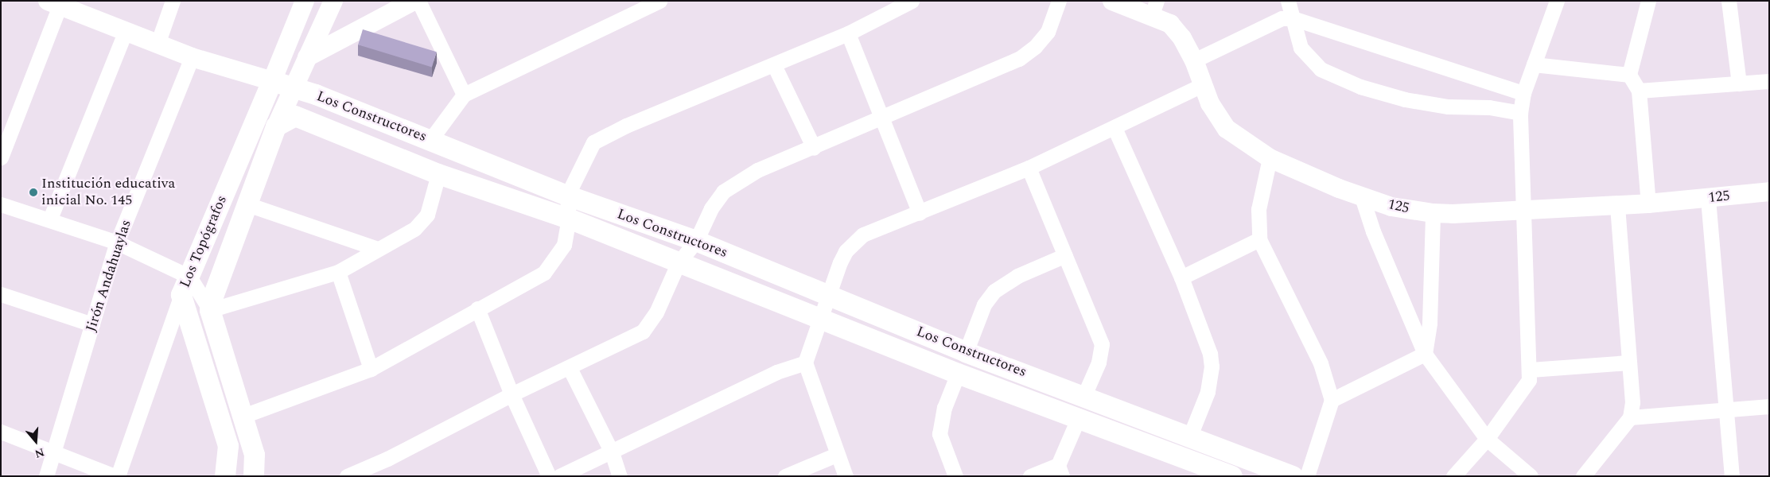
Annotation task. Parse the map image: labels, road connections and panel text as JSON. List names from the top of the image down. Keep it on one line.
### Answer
{"streets":{"main road":["Los Constructores","Los Topógrafos"],"street":["125","Jirón Andahuaylas"]},"crossings":[["Los Constructores","Los Topógrafos"],["Los Constructores","Jirón Andahuaylas"]],"places":["Institución educativa inicial No. 145"],"north":"bottom"}
